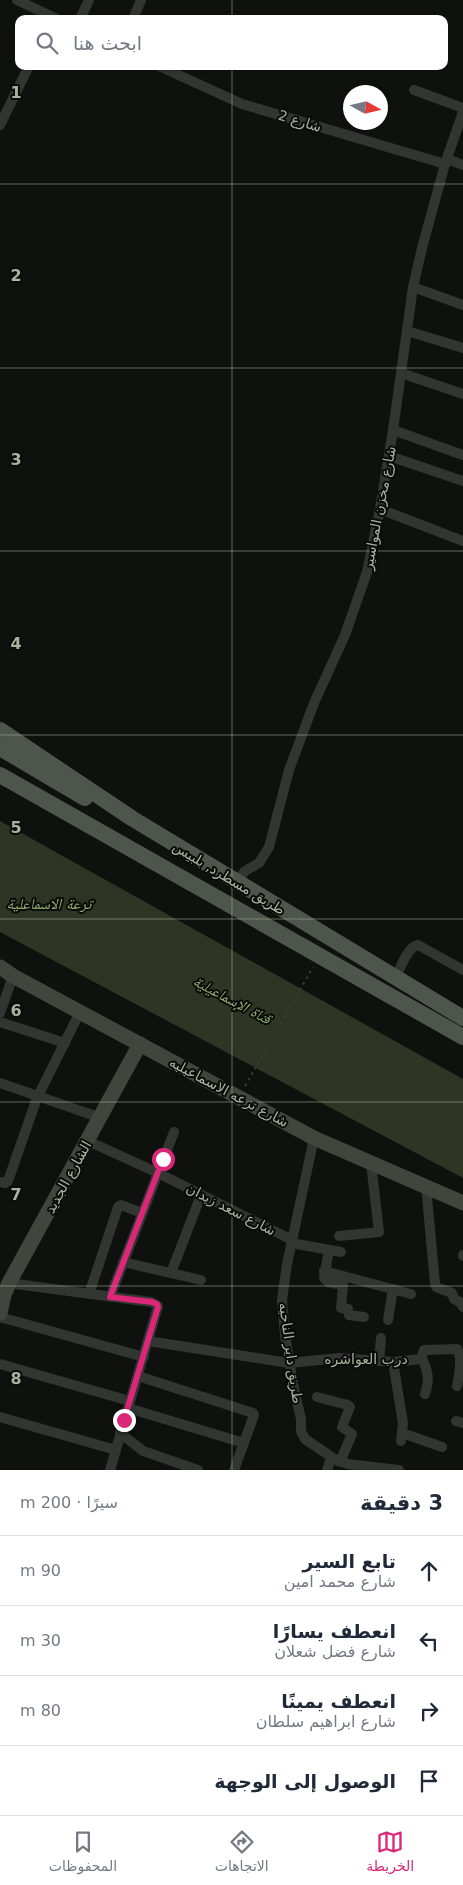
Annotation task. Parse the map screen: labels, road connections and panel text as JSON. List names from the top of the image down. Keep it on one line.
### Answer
{"streets":{"main road":["طريق مسطرد, بلبيس","شارع ترعه الاسماعيليه","الشارع الجديد"],"street":["شارع 2","شارع مخزن المواسير","شارع سعد زيدان","طريق داير الناحيه","درب العواشره"]},"crossings":[["شارع 2","شارع مخزن المواسير"],["شارع مخزن المواسير","طريق مسطرد, بلبيس"],["شارع ترعه الاسماعيليه","الشارع الجديد"],["شارع ترعه الاسماعيليه","طريق داير الناحيه"],["الشارع الجديد","شارع سعد زيدان"],["شارع سعد زيدان","طريق داير الناحيه"],["طريق داير الناحيه","درب العواشره"]],"water":["ترعة الاسماعلية","قناة الإسماعيلية"],"north":"right","page":{"search":"ابحث هنا","heading":["3 دقيقة","سيرًا · 200 m"],"list":[["تابع السير","شارع محمد امين","90 m"],["انعطف يسارًا","شارع فضل شعلان","30 m"],["انعطف يمينًا","شارع ابراهيم سلطان","80 m"],"الوصول إلى الوجهة"],"nav":["الخريطة","الاتجاهات","المحفوظات"]},"grid":{"rows":["1","2","3","4","5","6","7","8"]}}
